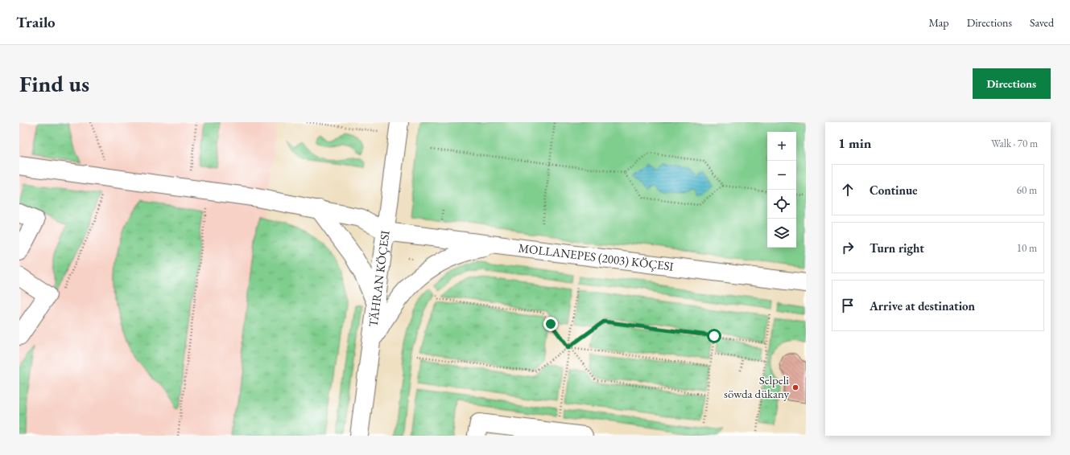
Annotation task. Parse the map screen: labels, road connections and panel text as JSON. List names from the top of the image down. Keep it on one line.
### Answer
{"streets":{"street":["MOLLANEPES (2003) KÖÇESI","TÄHRAN KÖÇESI"]},"crossings":[["MOLLANEPES (2003) KÖÇESI","TÄHRAN KÖÇESI"]],"places":["Selpeli söwda dükany"],"page":{"header":"Trailo","nav":["Map","Directions","Saved"],"buttons":"Directions","title":"Find us","heading":["1 min","Walk · 70 m"],"map_buttons":["+","−"],"list":[["Continue","60 m"],["Turn right","10 m"],"Arrive at destination"]}}
